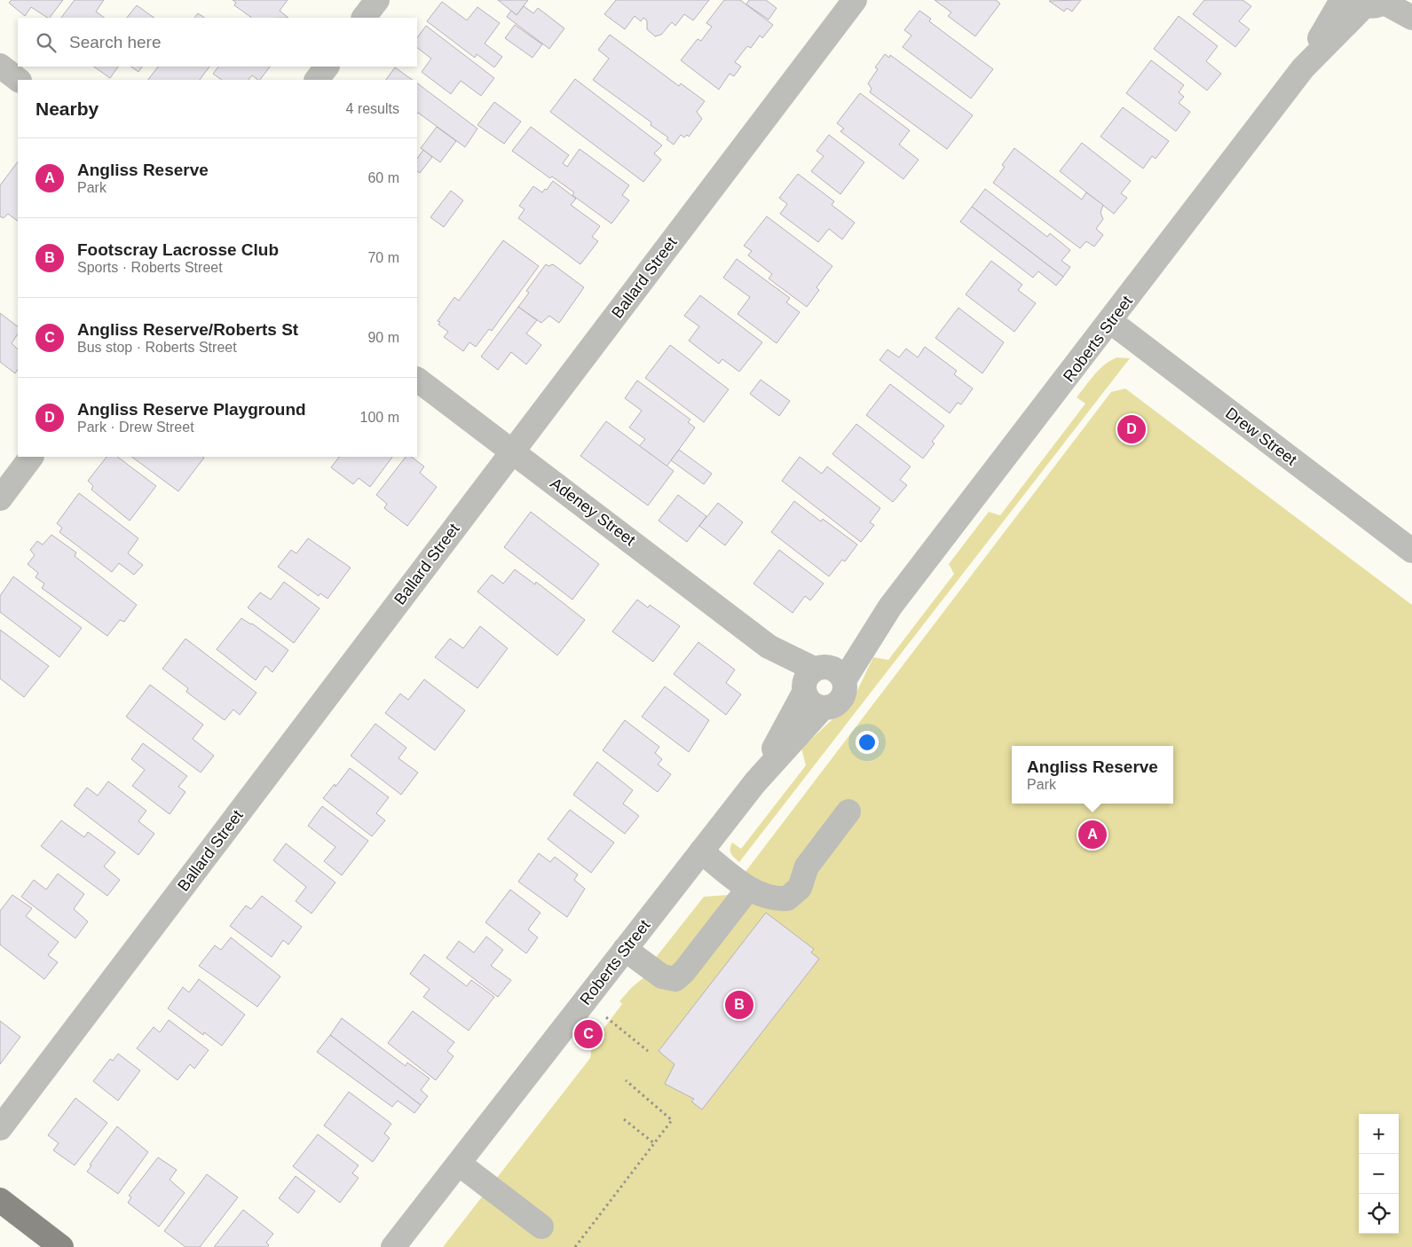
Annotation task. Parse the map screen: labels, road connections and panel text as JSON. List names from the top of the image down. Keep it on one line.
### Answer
{"streets":{"street":["Ballard Street","Roberts Street","Drew Street","Adeney Street"]},"crossings":[["Ballard Street","Adeney Street"],["Roberts Street","Drew Street"],["Roberts Street","Adeney Street"]],"page":{"search":"Search here","heading":["Nearby","4 results"],"list":[{"mark":"A","name":"Angliss Reserve","note":"Park","value":"60 m"},{"mark":"B","name":"Footscray Lacrosse Club","note":"Sports · Roberts Street","value":"70 m"},{"mark":"C","name":"Angliss Reserve/Roberts St","note":"Bus stop · Roberts Street","value":"90 m"},{"mark":"D","name":"Angliss Reserve Playground","note":"Park · Drew Street","value":"100 m"}],"pins":["D","A","B","C"],"popup":["Angliss Reserve","Park"],"map_buttons":["+","−"]}}
